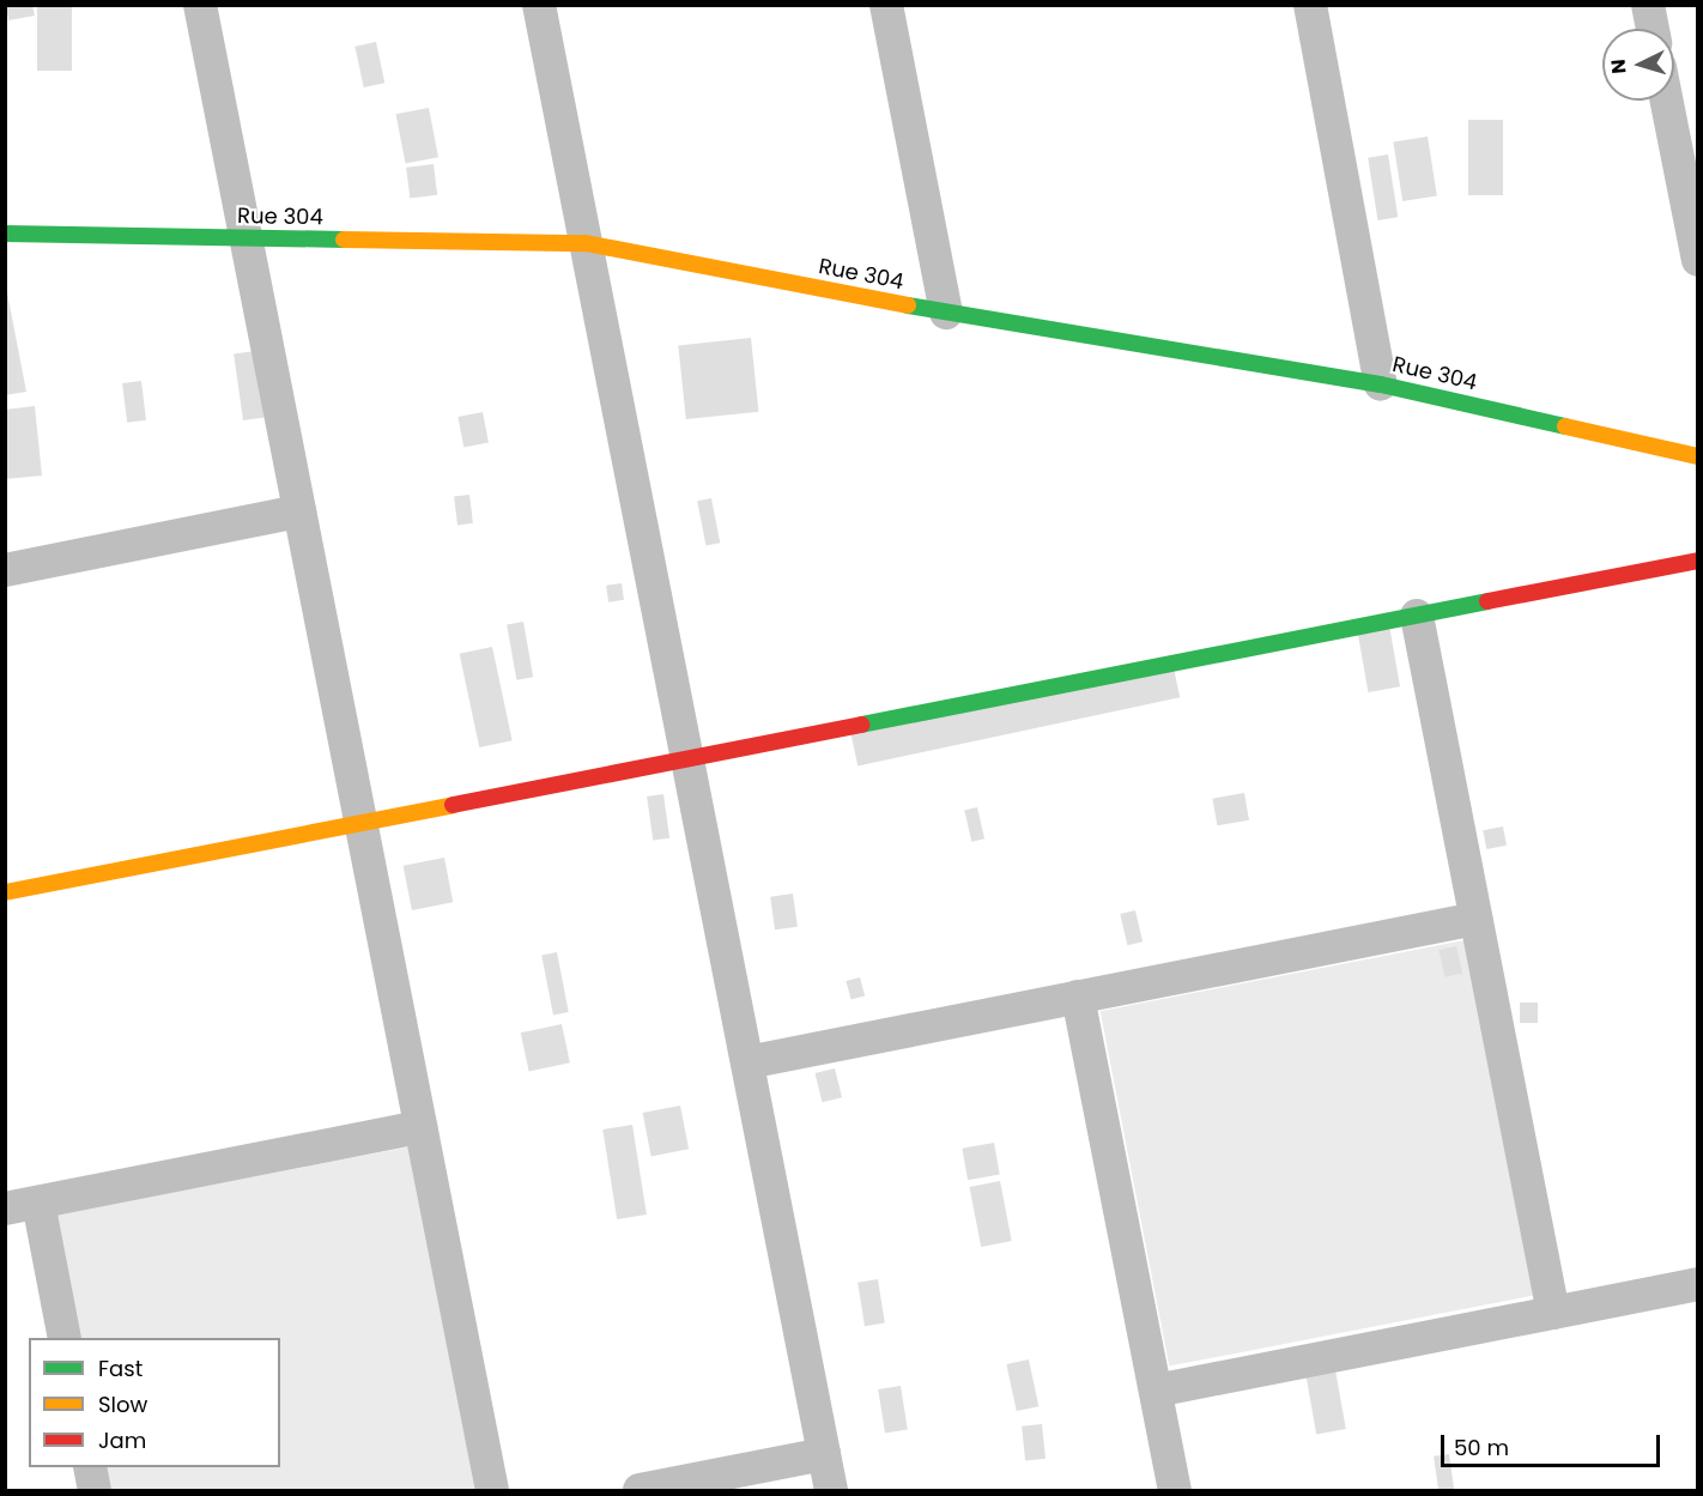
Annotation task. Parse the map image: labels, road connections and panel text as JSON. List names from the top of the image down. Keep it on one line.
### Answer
{"streets":{"street":["Rue 304"]},"legend":["Fast","Slow","Jam"],"scale_bar":"50 m","north":"left"}
